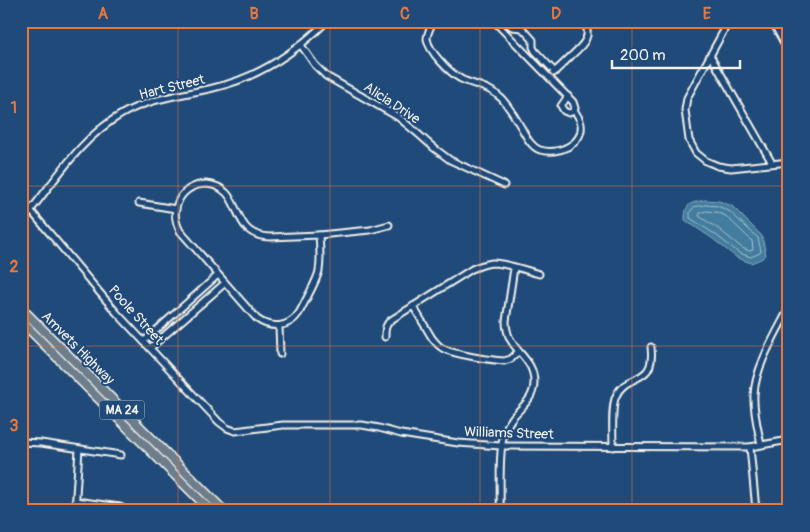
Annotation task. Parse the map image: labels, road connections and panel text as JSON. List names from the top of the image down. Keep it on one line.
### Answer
{"streets":{"highway":["Amvets Highway","MA 24"],"street":["Hart Street","Alicia Drive","Poole Street","Williams Street"]},"crossings":[["Hart Street","Alicia Drive"],["Hart Street","Poole Street"],["Poole Street","Williams Street"]],"scale_bar":"200 m","grid":{"columns":["A","B","C","D","E"],"rows":["1","2","3"]}}
